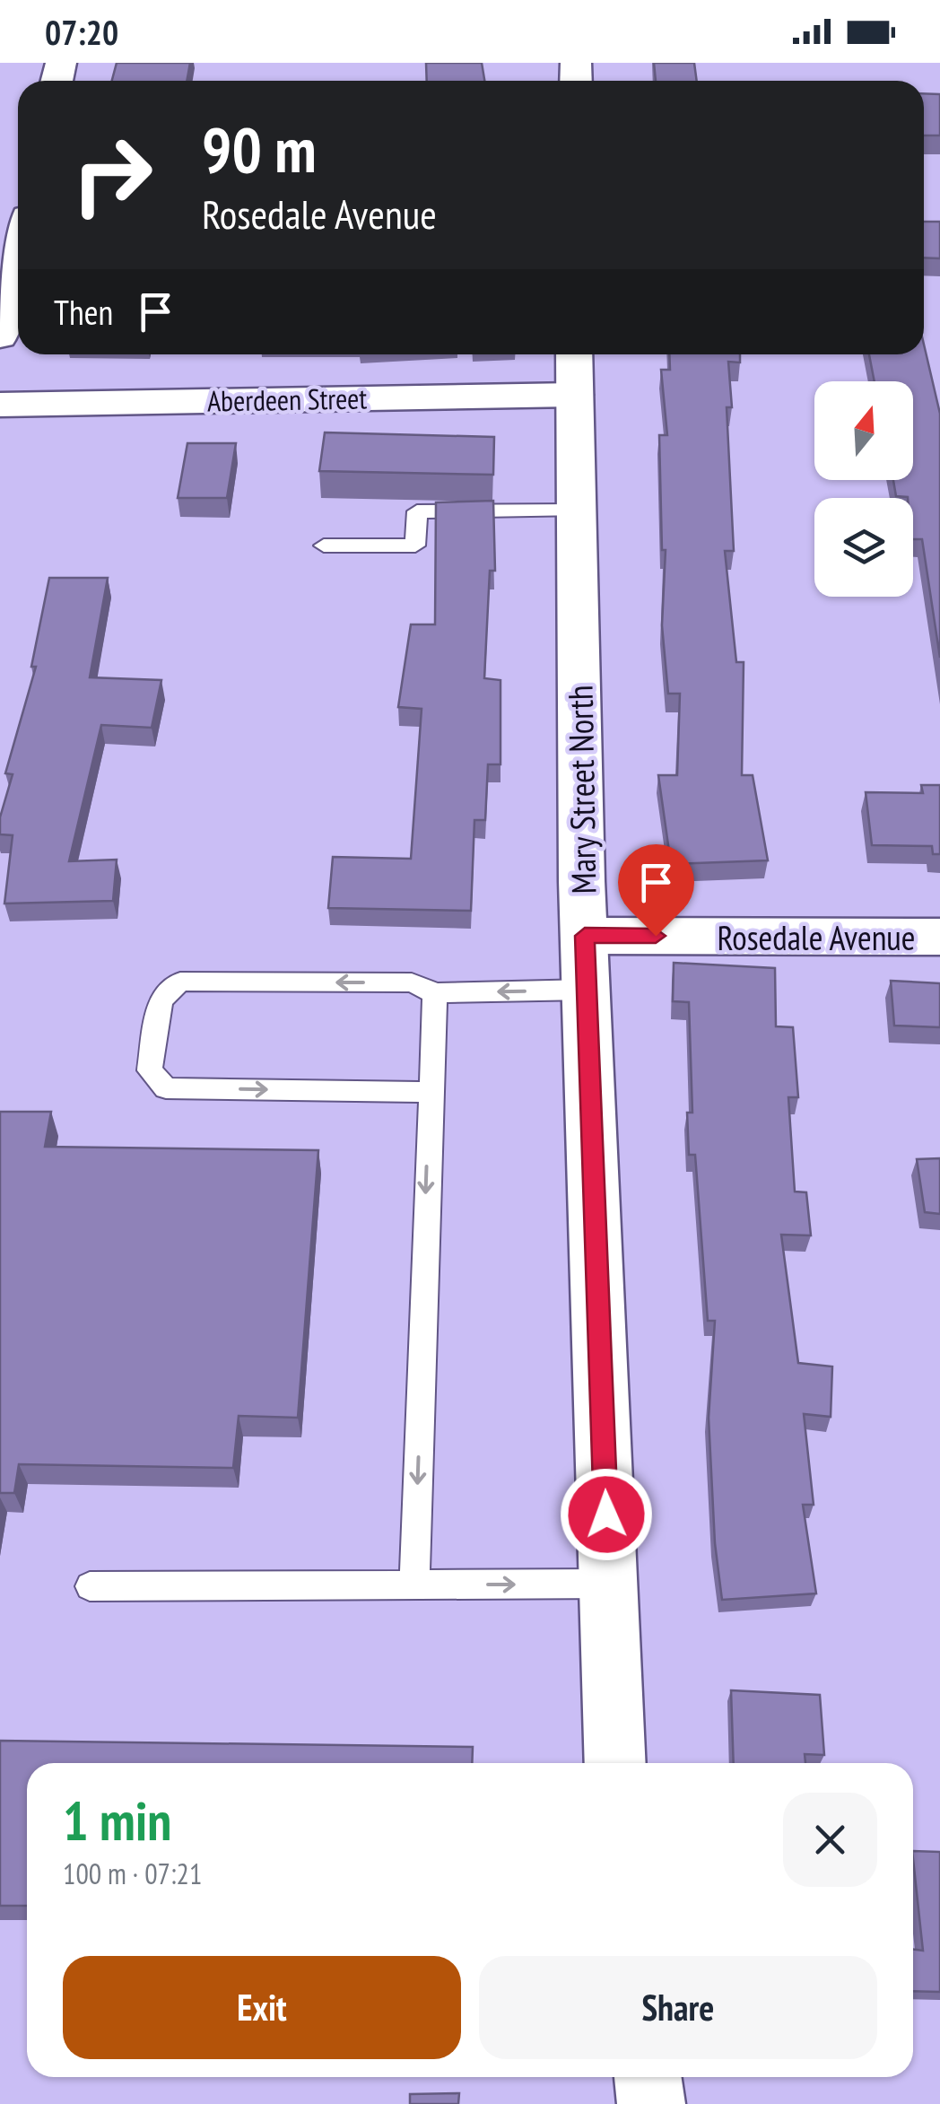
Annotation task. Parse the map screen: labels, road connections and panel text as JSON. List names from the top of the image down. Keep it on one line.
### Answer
{"streets":{"street":["Aberdeen Street","Mary Street North","Rosedale Avenue"]},"crossings":[["Aberdeen Street","Mary Street North"],["Mary Street North","Rosedale Avenue"]],"north":"top","page":{"status":"07:20","turn":["90 m","Rosedale Avenue"],"then":"Then","heading":["1 min","100 m · 07:21"],"buttons":["Exit","Share"]}}
